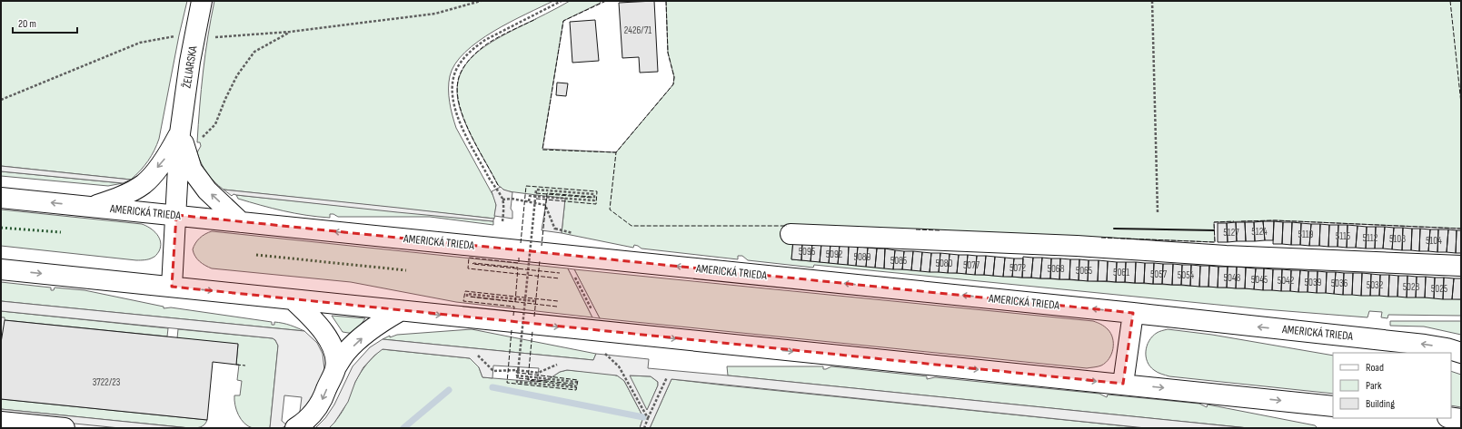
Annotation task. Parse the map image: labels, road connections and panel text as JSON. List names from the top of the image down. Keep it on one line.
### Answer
{"streets":{"street":["ŽELIARSKA","AMERICKÁ TRIEDA"]},"crossings":[["ŽELIARSKA","AMERICKÁ TRIEDA"]],"house_numbers":["2426/71","5124","5127","5119","5115","5112","5108","5104","5095","5092","5089","5085","5080","5077","5072","5068","5065","5061","5057","5054","5048","5045","5042","5039","5036","5032","5028","5025","3722/23"],"legend":["Road","Park","Building"],"scale_bar":"20 m"}
